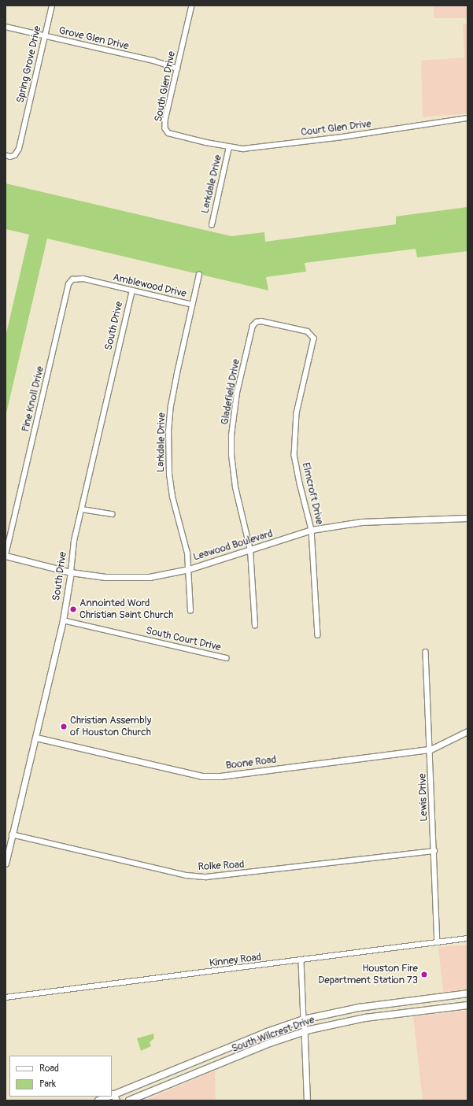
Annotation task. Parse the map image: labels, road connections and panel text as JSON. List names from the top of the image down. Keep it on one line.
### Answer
{"streets":{"main road":["South Wilcrest Drive"],"street":["Grove Glen Drive","Spring Grove Drive","South Glen Drive","Court Glen Drive","Larkdale Drive","Amblewood Drive","South Drive","Gladefield Drive","Pine Knoll Drive","Elmcroft Drive","Leawood Boulevard","South Court Drive","Boone Road","Lewis Drive","Rolke Road","Kinney Road"]},"crossings":[["Grove Glen Drive","Spring Grove Drive"],["Grove Glen Drive","South Glen Drive"],["South Glen Drive","Court Glen Drive"],["Court Glen Drive","Larkdale Drive"],["Larkdale Drive","Amblewood Drive"],["Larkdale Drive","Leawood Boulevard"],["Amblewood Drive","South Drive"],["Amblewood Drive","Pine Knoll Drive"],["South Drive","Leawood Boulevard"],["South Drive","South Court Drive"],["South Drive","Boone Road"],["South Drive","Rolke Road"],["Gladefield Drive","Elmcroft Drive"],["Gladefield Drive","Leawood Boulevard"],["Pine Knoll Drive","Leawood Boulevard"],["Elmcroft Drive","Leawood Boulevard"],["Boone Road","Lewis Drive"],["Lewis Drive","Rolke Road"],["Lewis Drive","Kinney Road"]],"places":["Annointed Word Christian Saint Church","Christian Assembly of Houston Church","Houston Fire Department Station 73"],"legend":["Road","Park"]}
